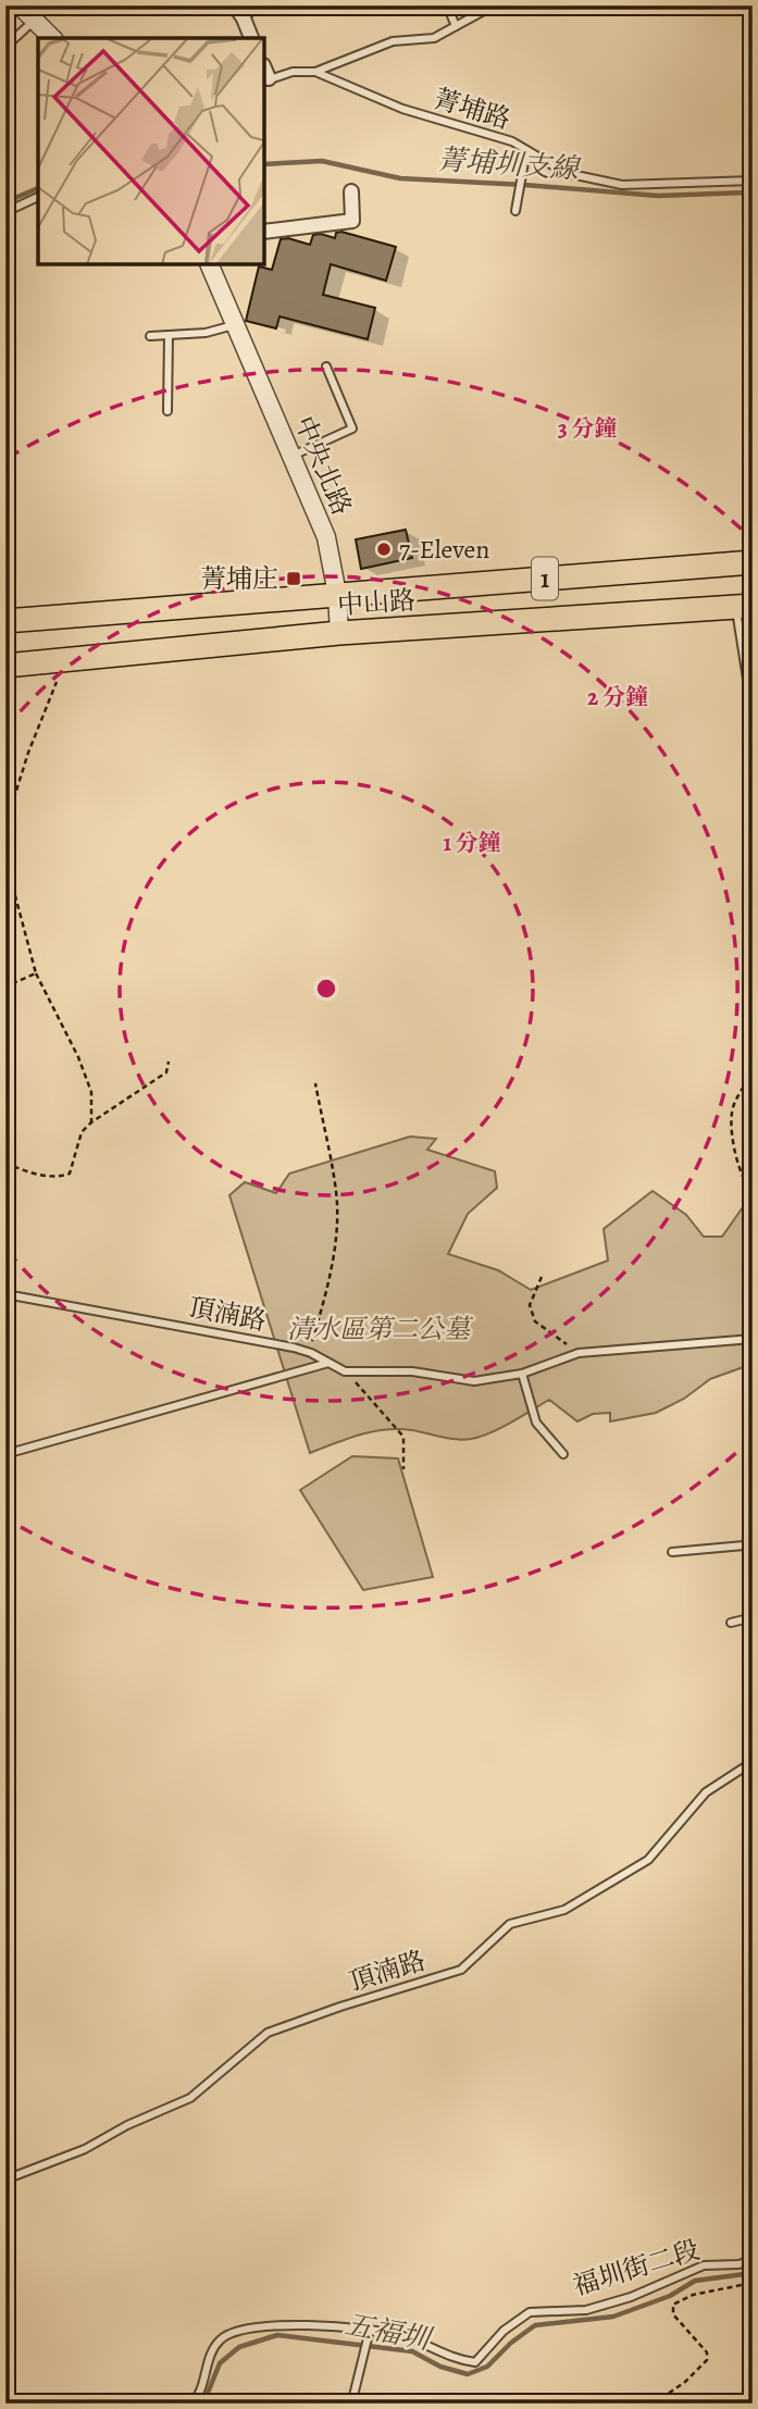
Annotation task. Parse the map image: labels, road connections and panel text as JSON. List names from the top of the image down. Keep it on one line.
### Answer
{"streets":{"main road":["1","中山路"],"street":["中央北路"],"lane":["菁埔路","頂湳路","福圳街二段"]},"crossings":[["中央北路","中山路"]],"water":["菁埔圳支線","五福圳"],"parks":["清水區第二公墓"],"places":{"other":["7-Eleven"],"transit":["菁埔庄"]},"rings":["3 分鐘","2 分鐘","1 分鐘"]}
